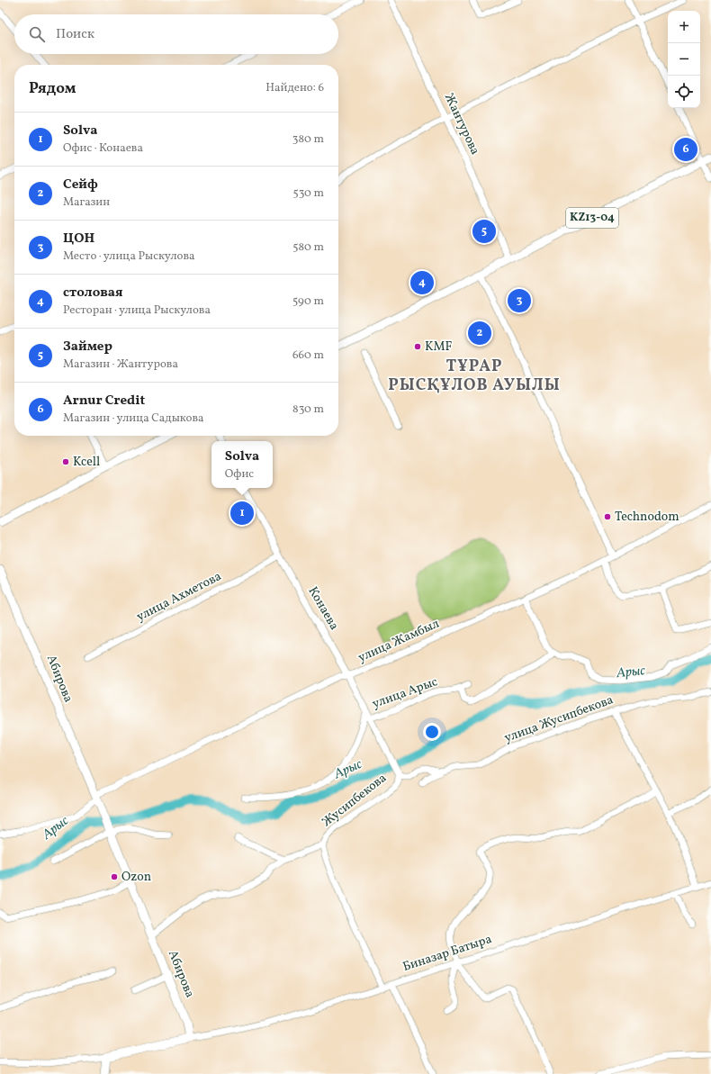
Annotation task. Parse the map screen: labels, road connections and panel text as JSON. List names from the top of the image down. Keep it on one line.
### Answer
{"streets":{"main road":["KZ13-04","Абирова"],"street":["Жантурова","улица Ахметова","Конаева","улица Жамбыл","улица Арыс","улица Жусипбекова","Жусипбекова","Биназар Батыра"]},"crossings":[["Жантурова","KZ13-04"],["улица Ахметова","Конаева"],["Конаева","улица Жамбыл"],["Конаева","улица Арыс"],["Конаева","улица Жусипбекова"],["Конаева","Жусипбекова"],["улица Жамбыл","Абирова"],["Абирова","Биназар Батыра"],["улица Жусипбекова","Жусипбекова"]],"districts":["ТҰРАР РЫСҚҰЛОВ АУЫЛЫ"],"water":["Арыс"],"places":["KMF","Kcell","Technodom","Ozon"],"page":{"map_buttons":["+","−"],"search":"Поиск","heading":["Рядом","Найдено: 6"],"list":[{"mark":"1","name":"Solva","note":"Офис · Конаева","value":"380 m"},{"mark":"2","name":"Сейф","note":"Магазин","value":"530 m"},{"mark":"3","name":"ЦОН","note":"Место · улица Рыскулова","value":"580 m"},{"mark":"4","name":"столовая","note":"Ресторан · улица Рыскулова","value":"590 m"},{"mark":"5","name":"Займер","note":"Магазин · Жантурова","value":"660 m"},{"mark":"6","name":"Arnur Credit","note":"Магазин · улица Садыкова","value":"830 m"}],"pins":["6","5","4","3","2","1"],"popup":["Solva","Офис"]}}
